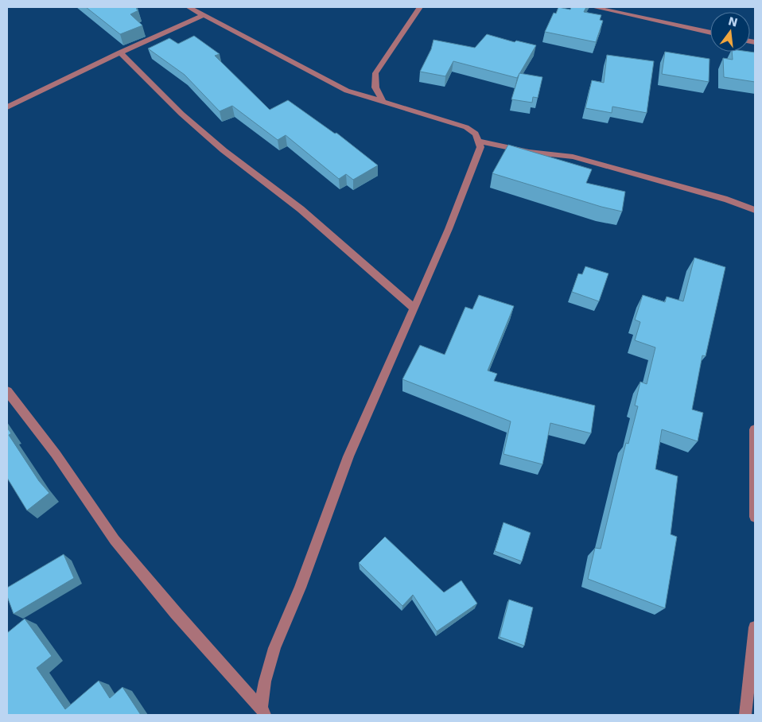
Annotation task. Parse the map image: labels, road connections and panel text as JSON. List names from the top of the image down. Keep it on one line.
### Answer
{"north":"top"}
